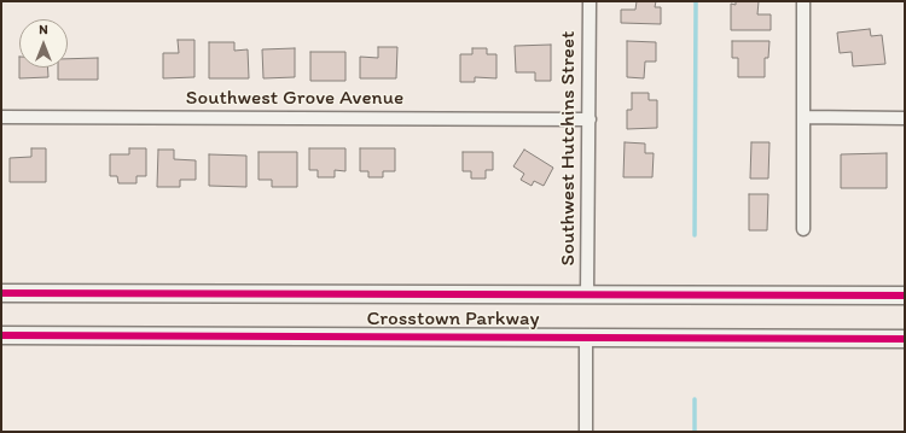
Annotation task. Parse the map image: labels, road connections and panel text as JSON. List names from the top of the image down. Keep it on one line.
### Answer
{"streets":{"main road":["Crosstown Parkway"],"street":["Southwest Grove Avenue","Southwest Hutchins Street"]},"crossings":[["Southwest Grove Avenue","Southwest Hutchins Street"],["Southwest Hutchins Street","Crosstown Parkway"]],"north":"top"}
